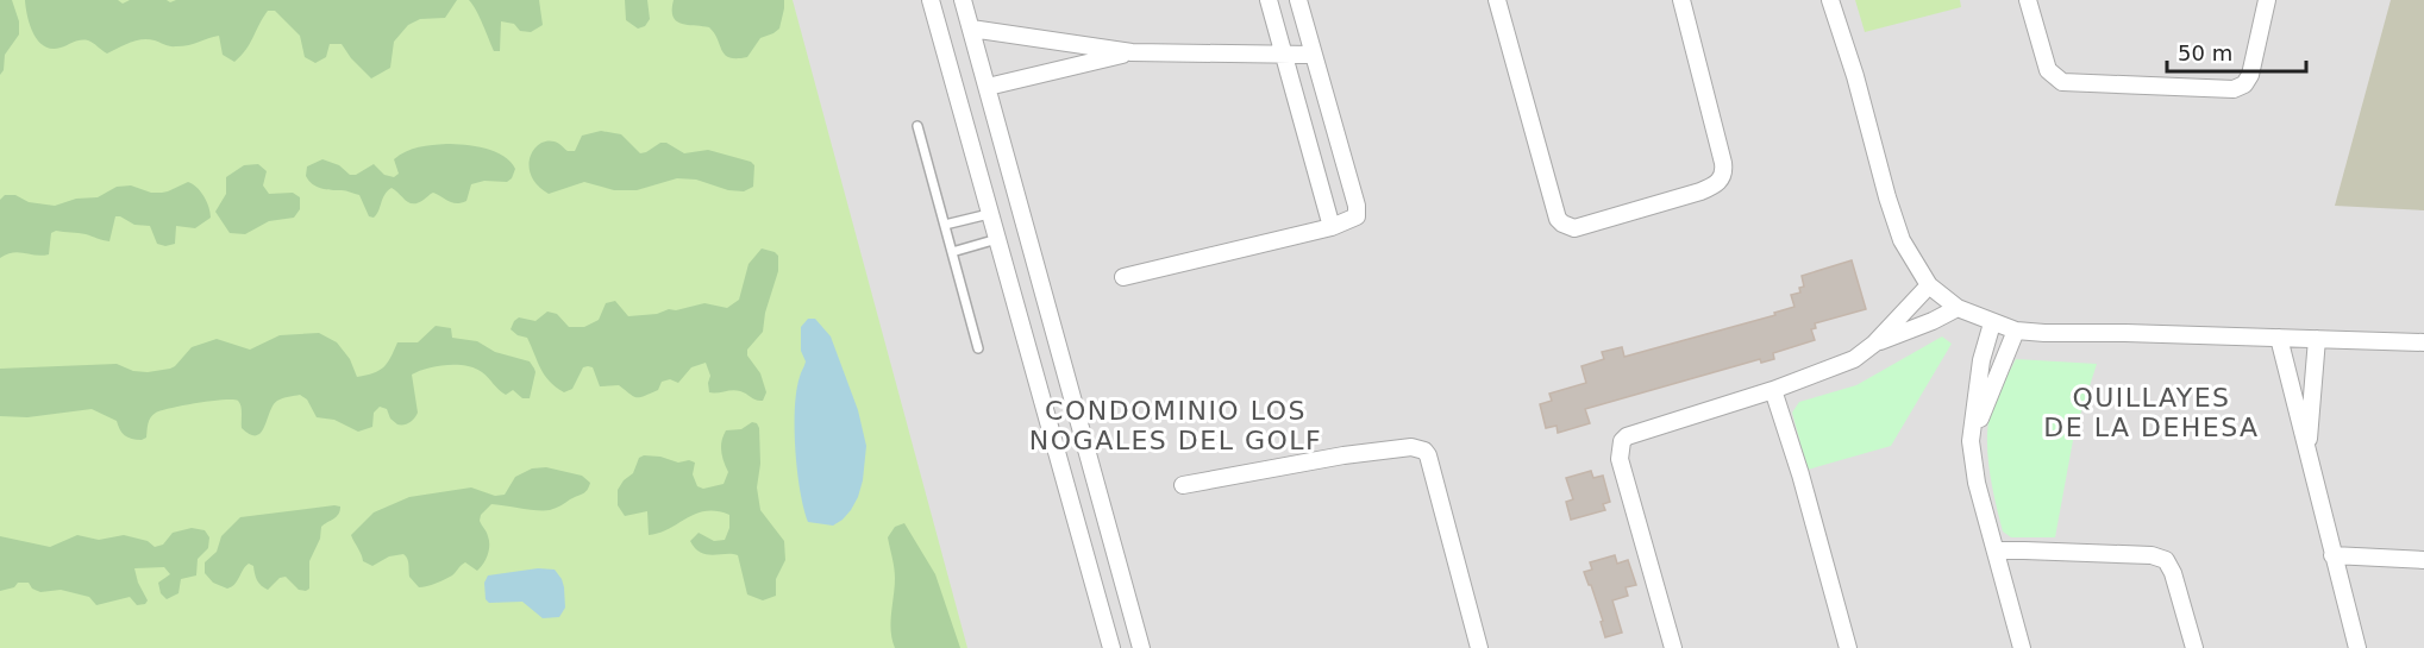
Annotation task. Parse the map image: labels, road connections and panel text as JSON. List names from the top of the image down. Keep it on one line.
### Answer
{"districts":["QUILLAYES DE LA DEHESA","CONDOMINIO LOS NOGALES DEL GOLF"],"scale_bar":"50 m"}
